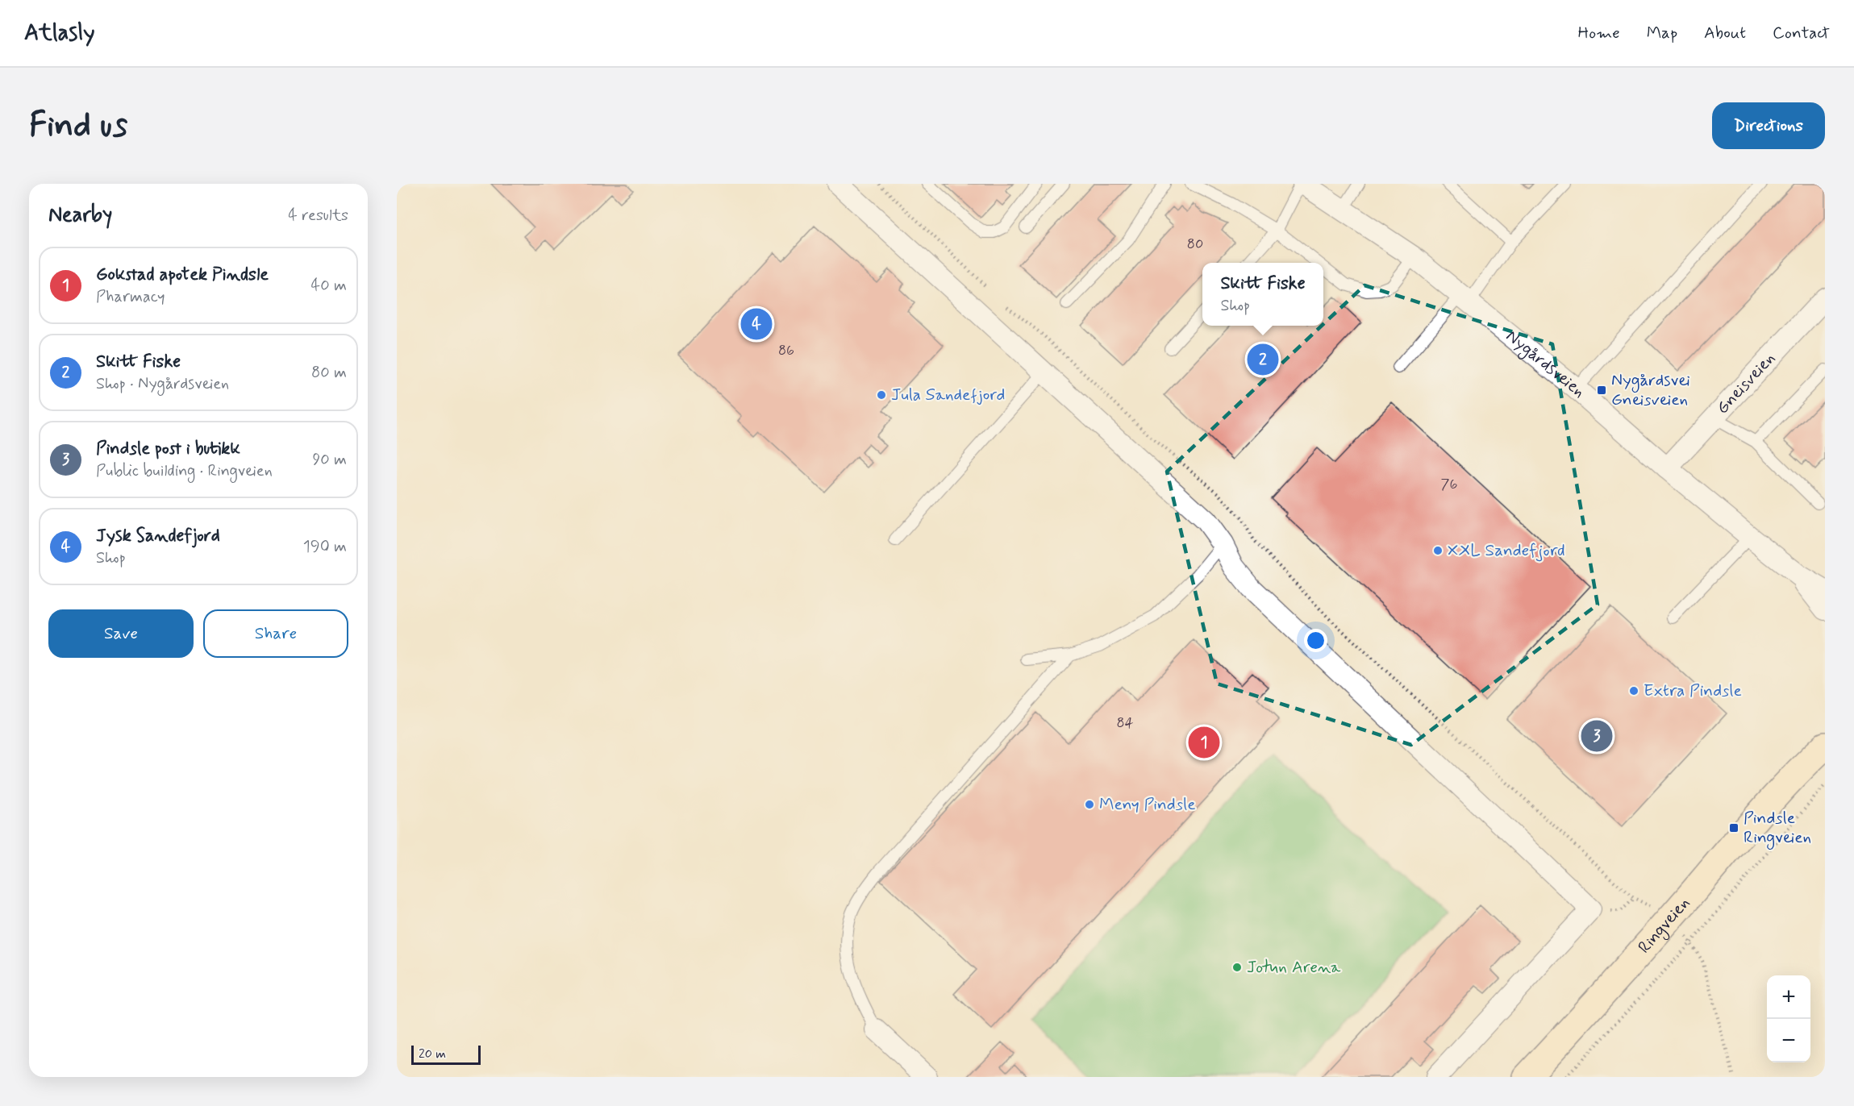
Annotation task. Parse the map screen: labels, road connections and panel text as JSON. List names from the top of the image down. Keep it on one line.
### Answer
{"streets":{"main road":["Ringveien"],"street":["Nygårdsveien","Gneisveien"]},"crossings":[["Nygårdsveien","Gneisveien"]],"places":{"transit":["Nygårdsvei Gneisveien","Pindsle Ringveien"],"other":["Jula Sandefjord","XXL Sandefjord","Extra Pindsle","Meny Pindsle","Jotun Arena"]},"house_numbers":["80","86","76","84"],"scale_bar":"20 m","page":{"header":"Atlasly","nav":["Home","Map","About","Contact"],"buttons":["Directions",["Save","Share"]],"title":"Find us","heading":["Nearby","4 results"],"list":[{"mark":"1","name":"Gokstad apotek Pindsle","note":"Pharmacy","value":"40 m"},{"mark":"2","name":"Skitt Fiske","note":"Shop · Nygårdsveien","value":"80 m"},{"mark":"3","name":"Pindsle post i butikk","note":"Public building · Ringveien","value":"90 m"},{"mark":"4","name":"Jysk Sandefjord","note":"Shop","value":"190 m"}],"popup":["Skitt Fiske","Shop"],"pins":["4","2","3","1"],"map_buttons":["+","−"],"scale":"20 m"}}
